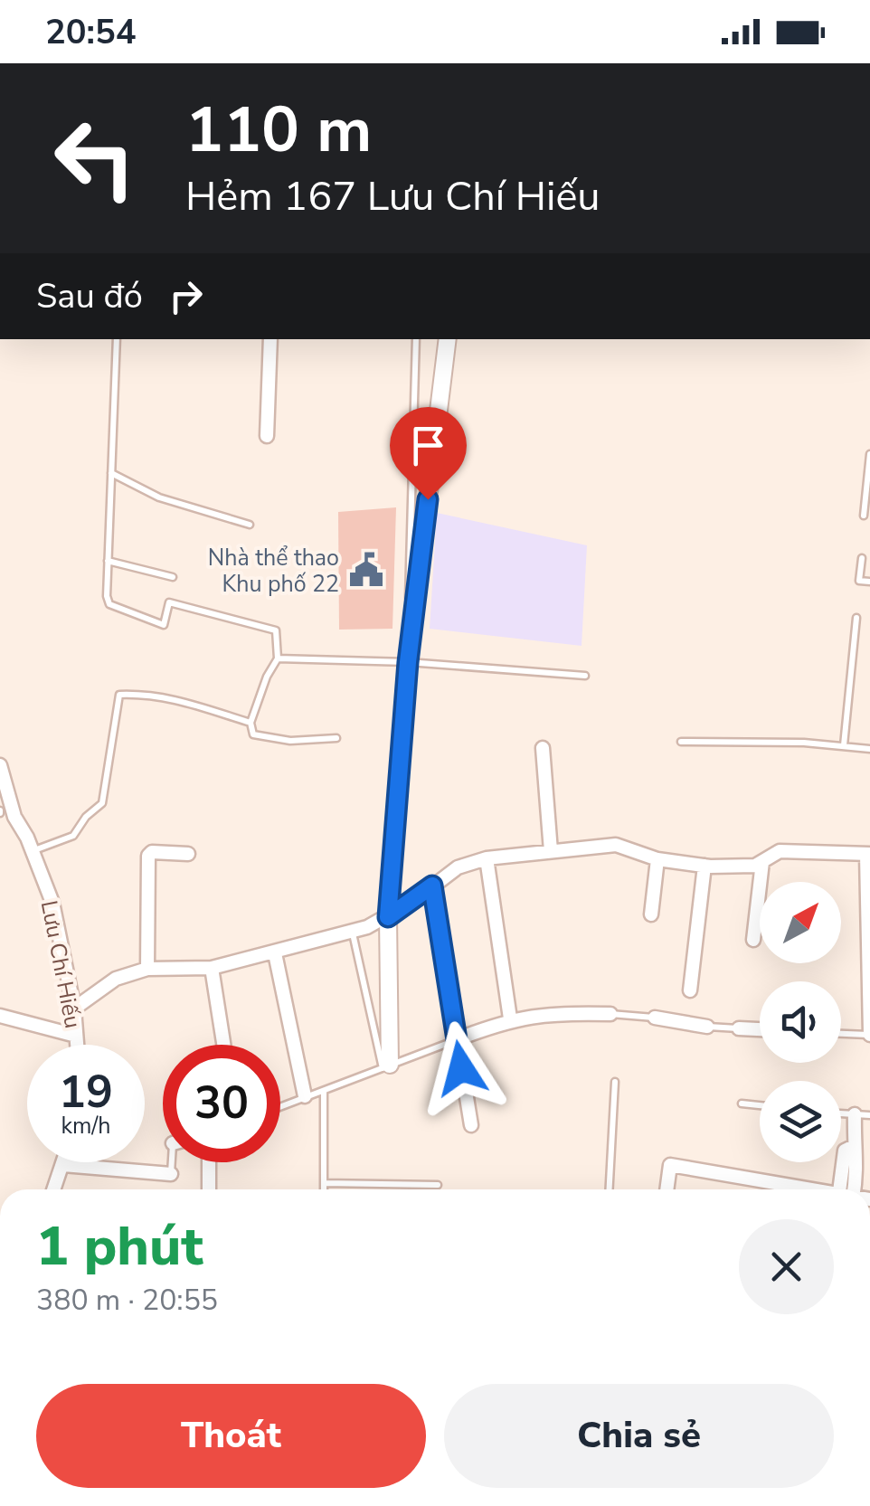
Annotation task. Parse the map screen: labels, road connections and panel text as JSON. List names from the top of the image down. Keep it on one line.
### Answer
{"streets":{"street":["Lưu Chí Hiếu"]},"places":{"public building":["Nhà thể thao Khu phố 22"]},"north":"top right","page":{"status":"20:54","turn":["110 m","Hẻm 167 Lưu Chí Hiếu"],"then":"Sau đó","speed":"19 km/h","limit":"30","heading":["1 phút","380 m · 20:55"],"buttons":["Thoát","Chia sẻ"]}}
